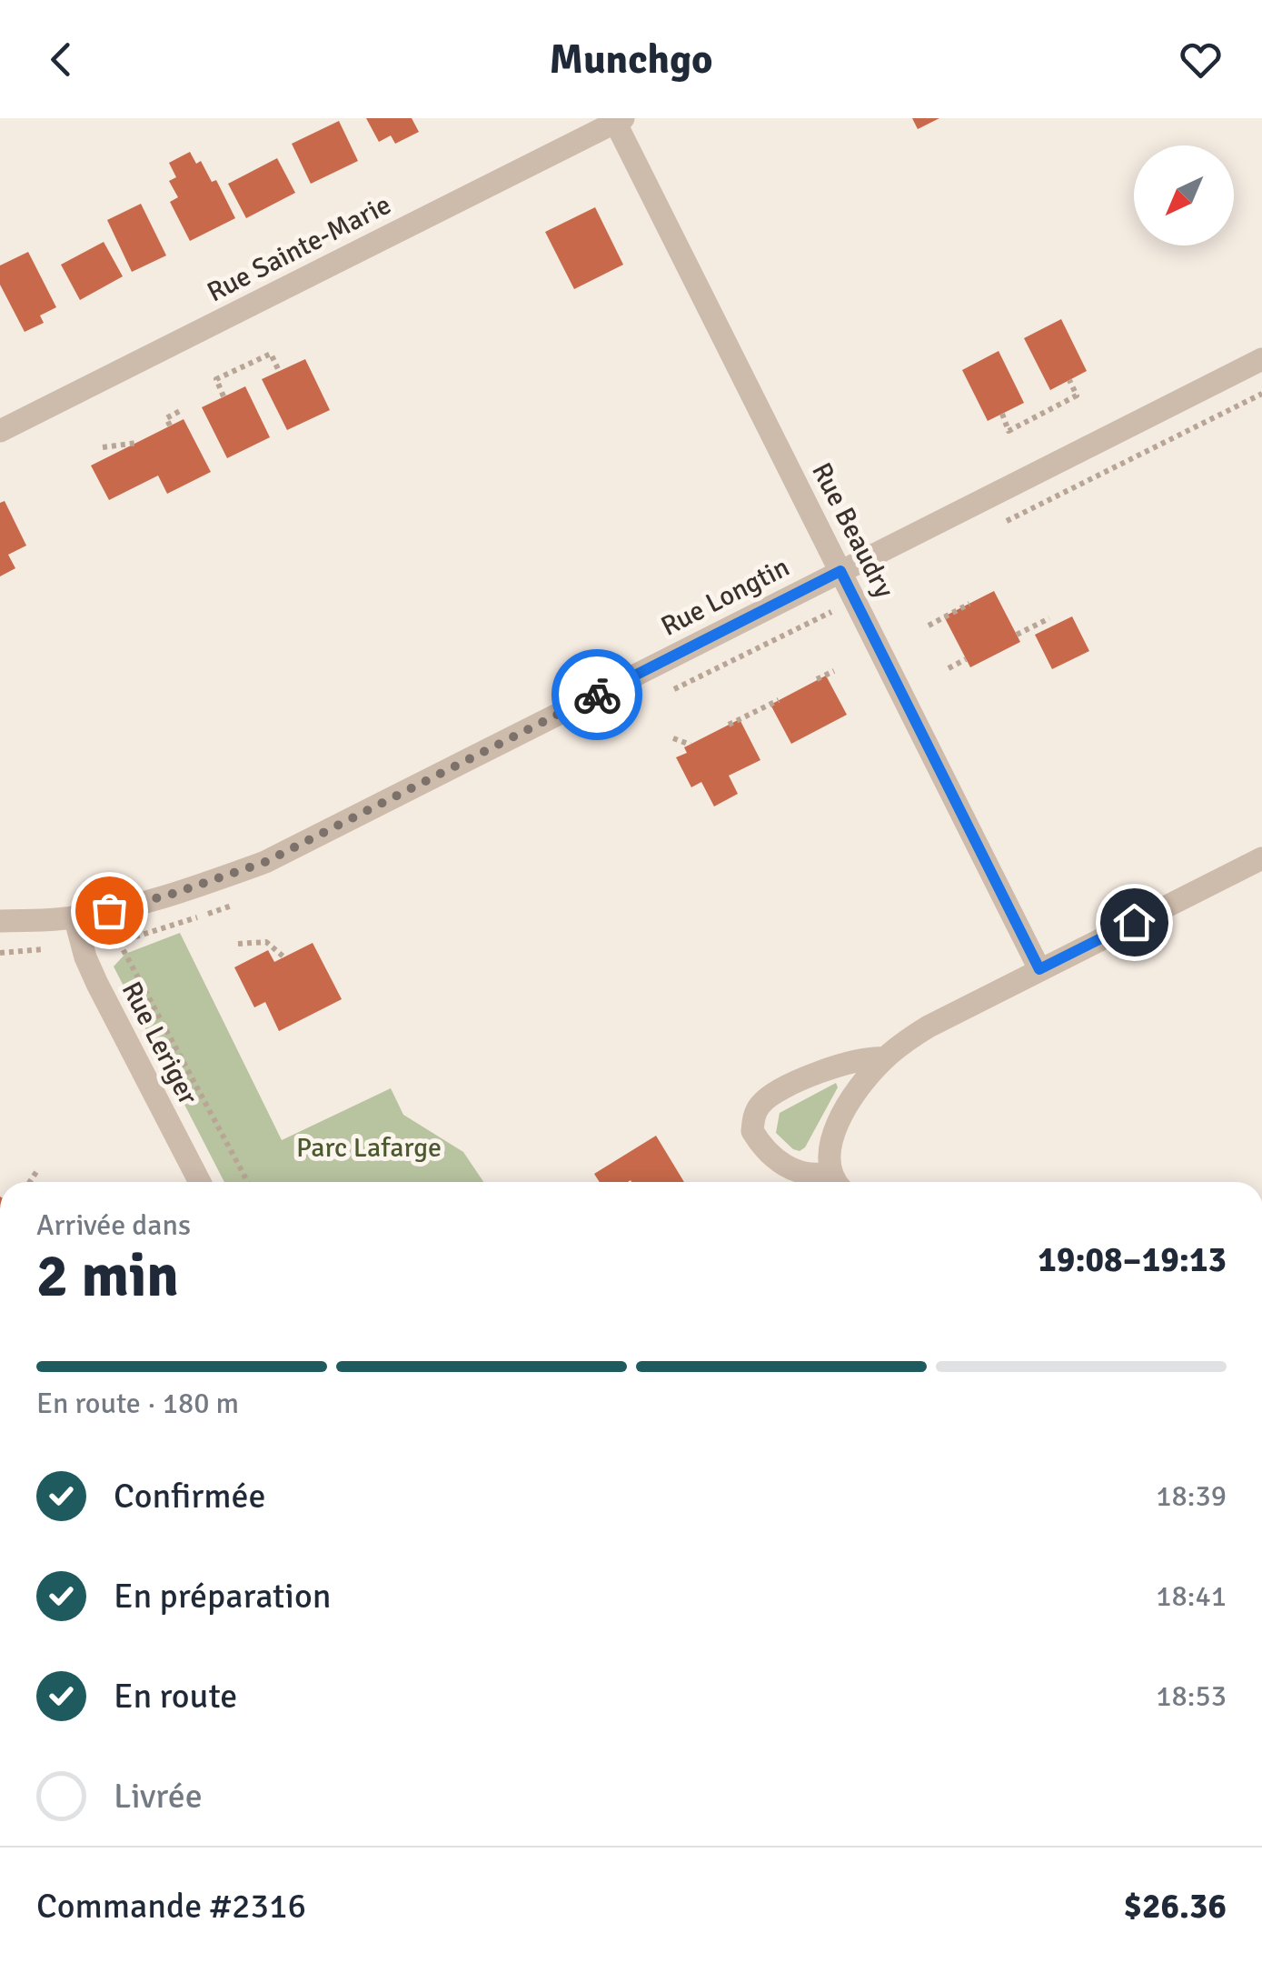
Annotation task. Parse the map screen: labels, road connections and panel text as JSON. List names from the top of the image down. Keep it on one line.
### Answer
{"streets":{"street":["Rue Sainte-Marie","Rue Beaudry","Rue Longtin","Rue Leriger"]},"crossings":[["Rue Sainte-Marie","Rue Beaudry"],["Rue Beaudry","Rue Longtin"],["Rue Longtin","Rue Leriger"]],"parks":["Parc Lafarge"],"north":"bottom left","page":{"header":"Munchgo","heading":["2 min","Arrivée dans","19:08–19:13"],"panel":["Commande #2316","$26.36"],"bar":"En route · 180 m","list":[["Confirmée","18:39"],["En préparation","18:41"],["En route","18:53"],"Livrée"]}}
